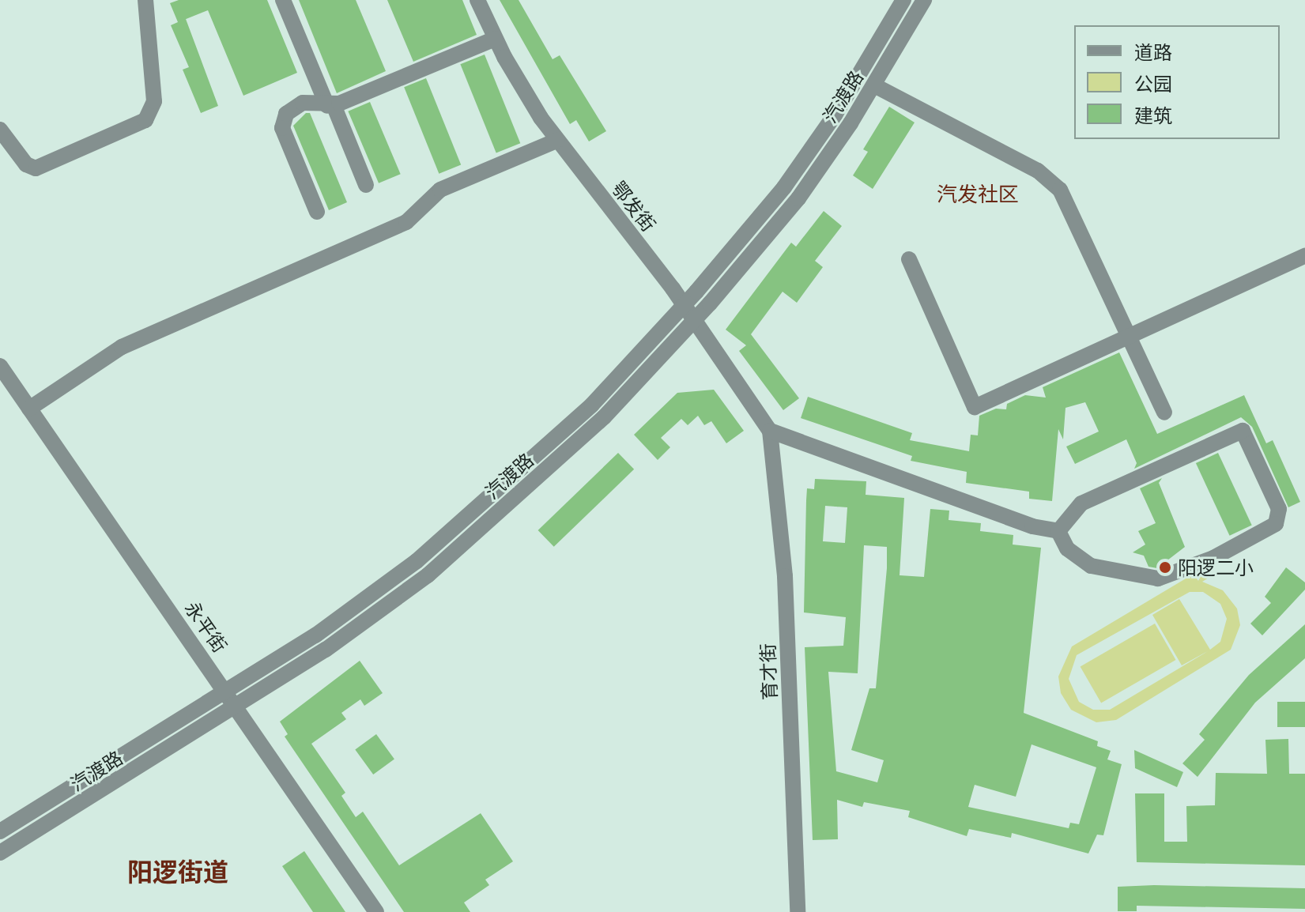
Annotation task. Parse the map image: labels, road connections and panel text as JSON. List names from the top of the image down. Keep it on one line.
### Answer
{"streets":{"street":["汽渡路","鄂发街","永平街","育才街"]},"crossings":[["汽渡路","鄂发街"],["汽渡路","永平街"],["鄂发街","育才街"]],"districts":["汽发社区","阳逻街道"],"places":["阳逻二小"],"legend":["道路","公园","建筑"]}
